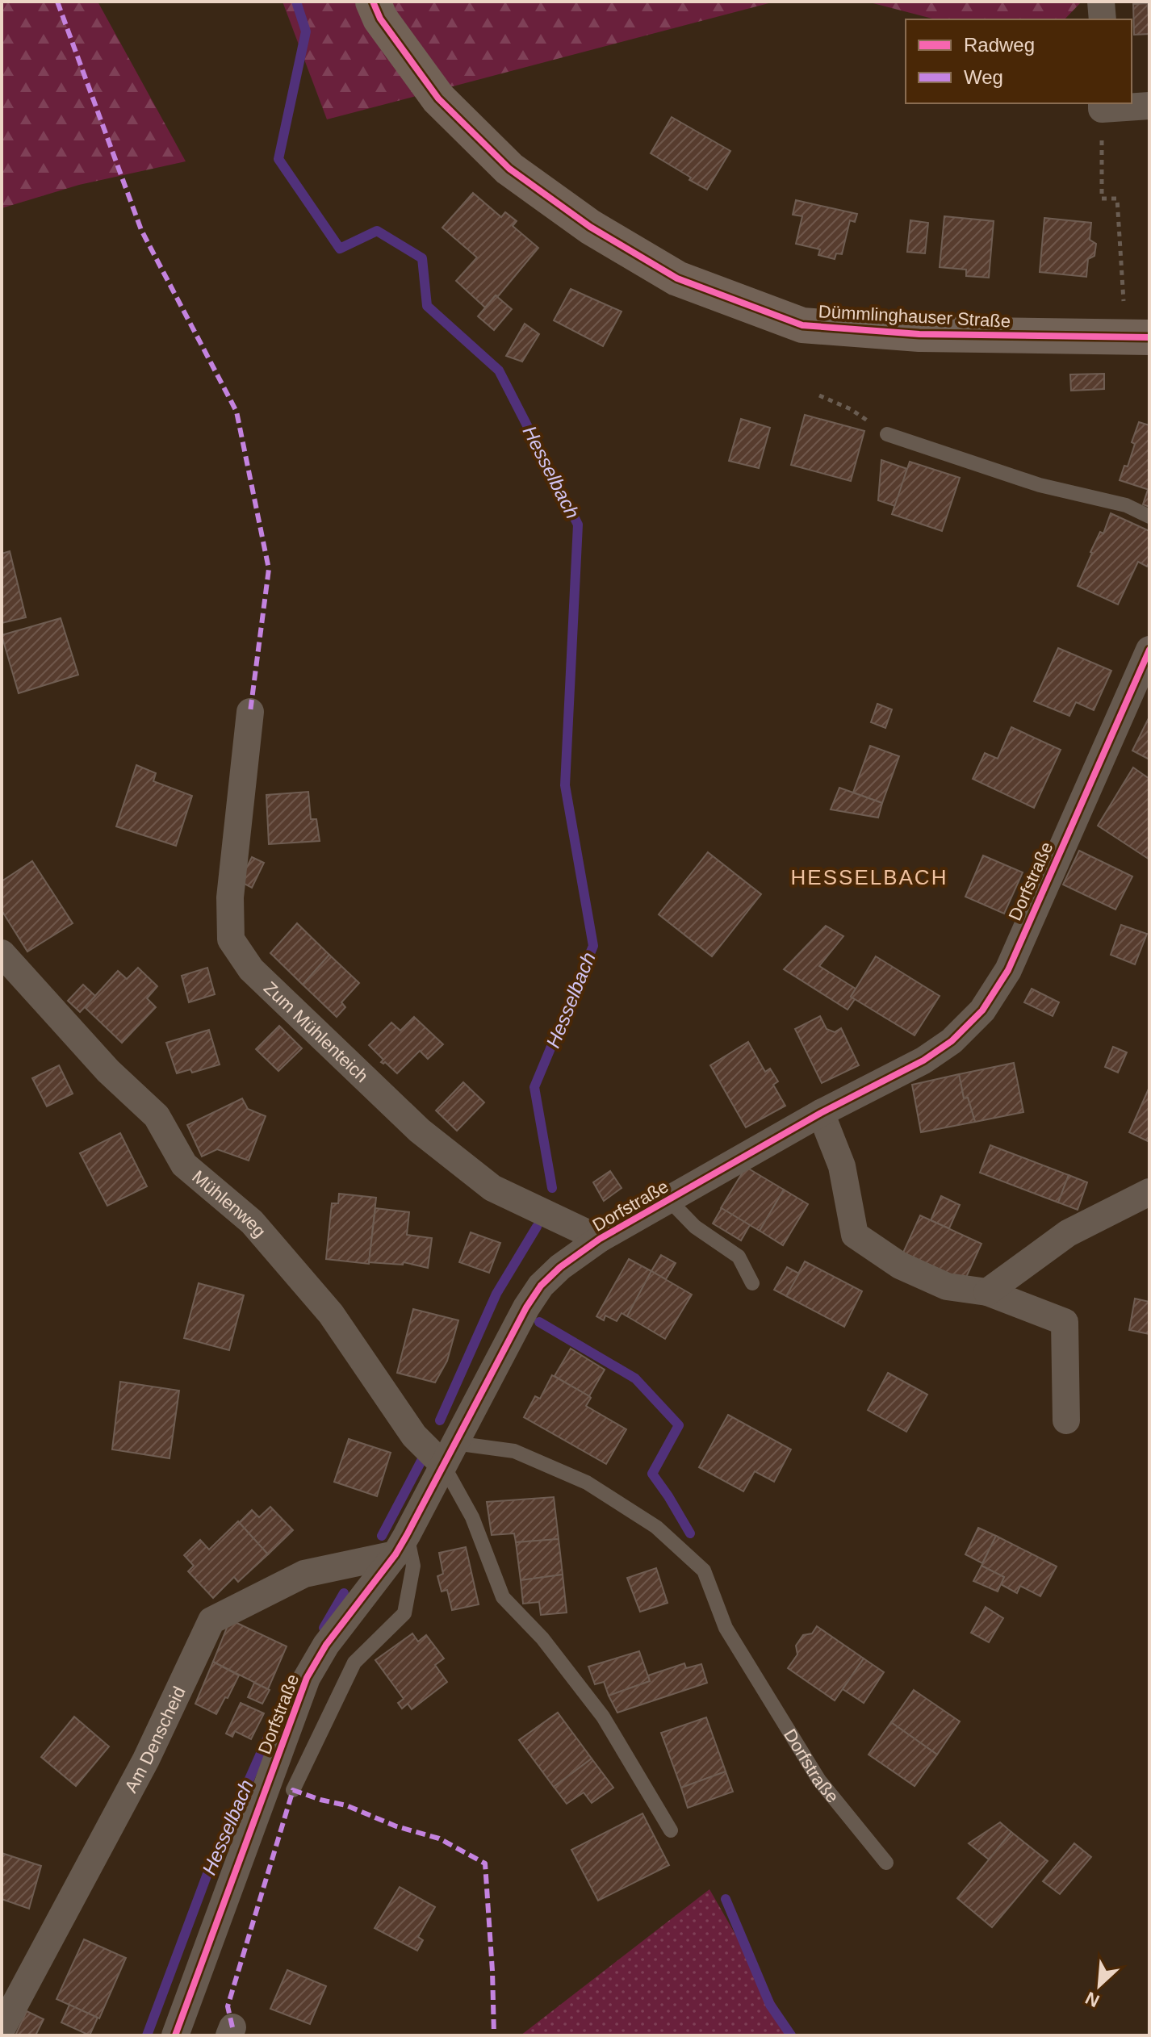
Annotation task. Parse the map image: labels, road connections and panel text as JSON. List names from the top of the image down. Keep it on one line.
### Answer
{"streets":{"street":["Dümmlinghauser Straße","Dorfstraße","Zum Mühlenteich","Mühlenweg","Am Denscheid"]},"crossings":[["Dorfstraße","Zum Mühlenteich"],["Dorfstraße","Mühlenweg"],["Dorfstraße","Am Denscheid"]],"districts":["HESSELBACH"],"water":["Hesselbach"],"legend":["Radweg","Weg"],"north":"bottom left"}
